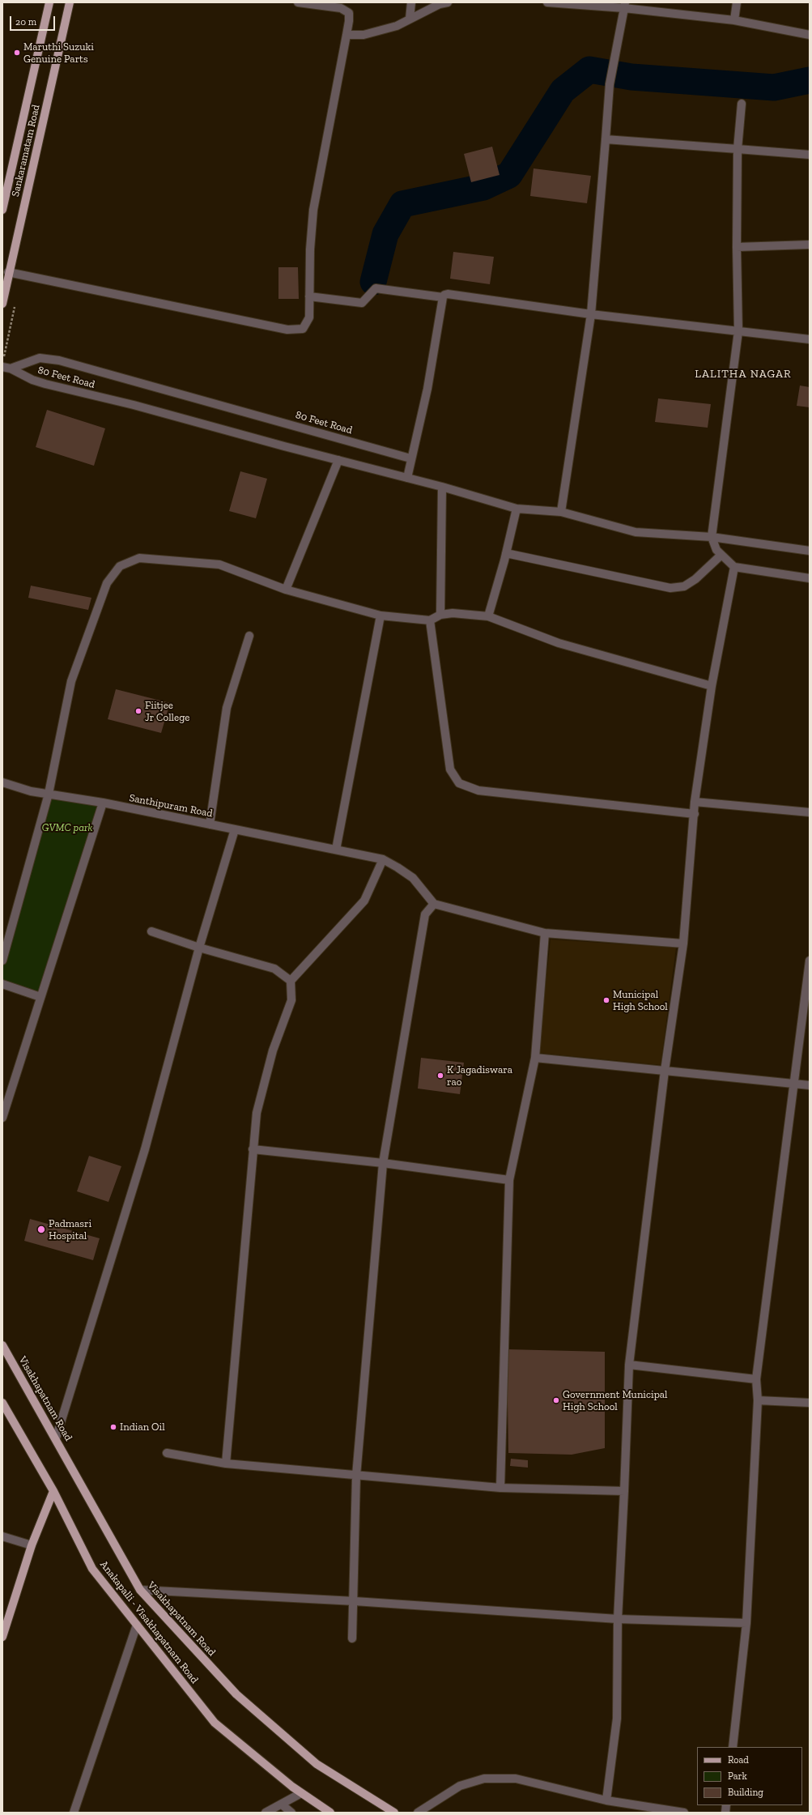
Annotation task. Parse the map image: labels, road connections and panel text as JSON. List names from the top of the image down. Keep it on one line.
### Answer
{"streets":{"main road":["Sankaramatam Road","Visakhapatnam Road","Anakapalli - Visakhapatnam Road"],"street":["80 Feet Road","Santhipuram Road"]},"districts":["LALITHA NAGAR"],"parks":["GVMC park"],"places":["Maruthi Suzuki Genuine Parts","Fiitjee Jr College","Municipal High School","K Jagadiswara rao","Padmasri Hospital","Government Municipal High School","Indian Oil"],"legend":["Road","Park","Building"],"scale_bar":"20 m"}
